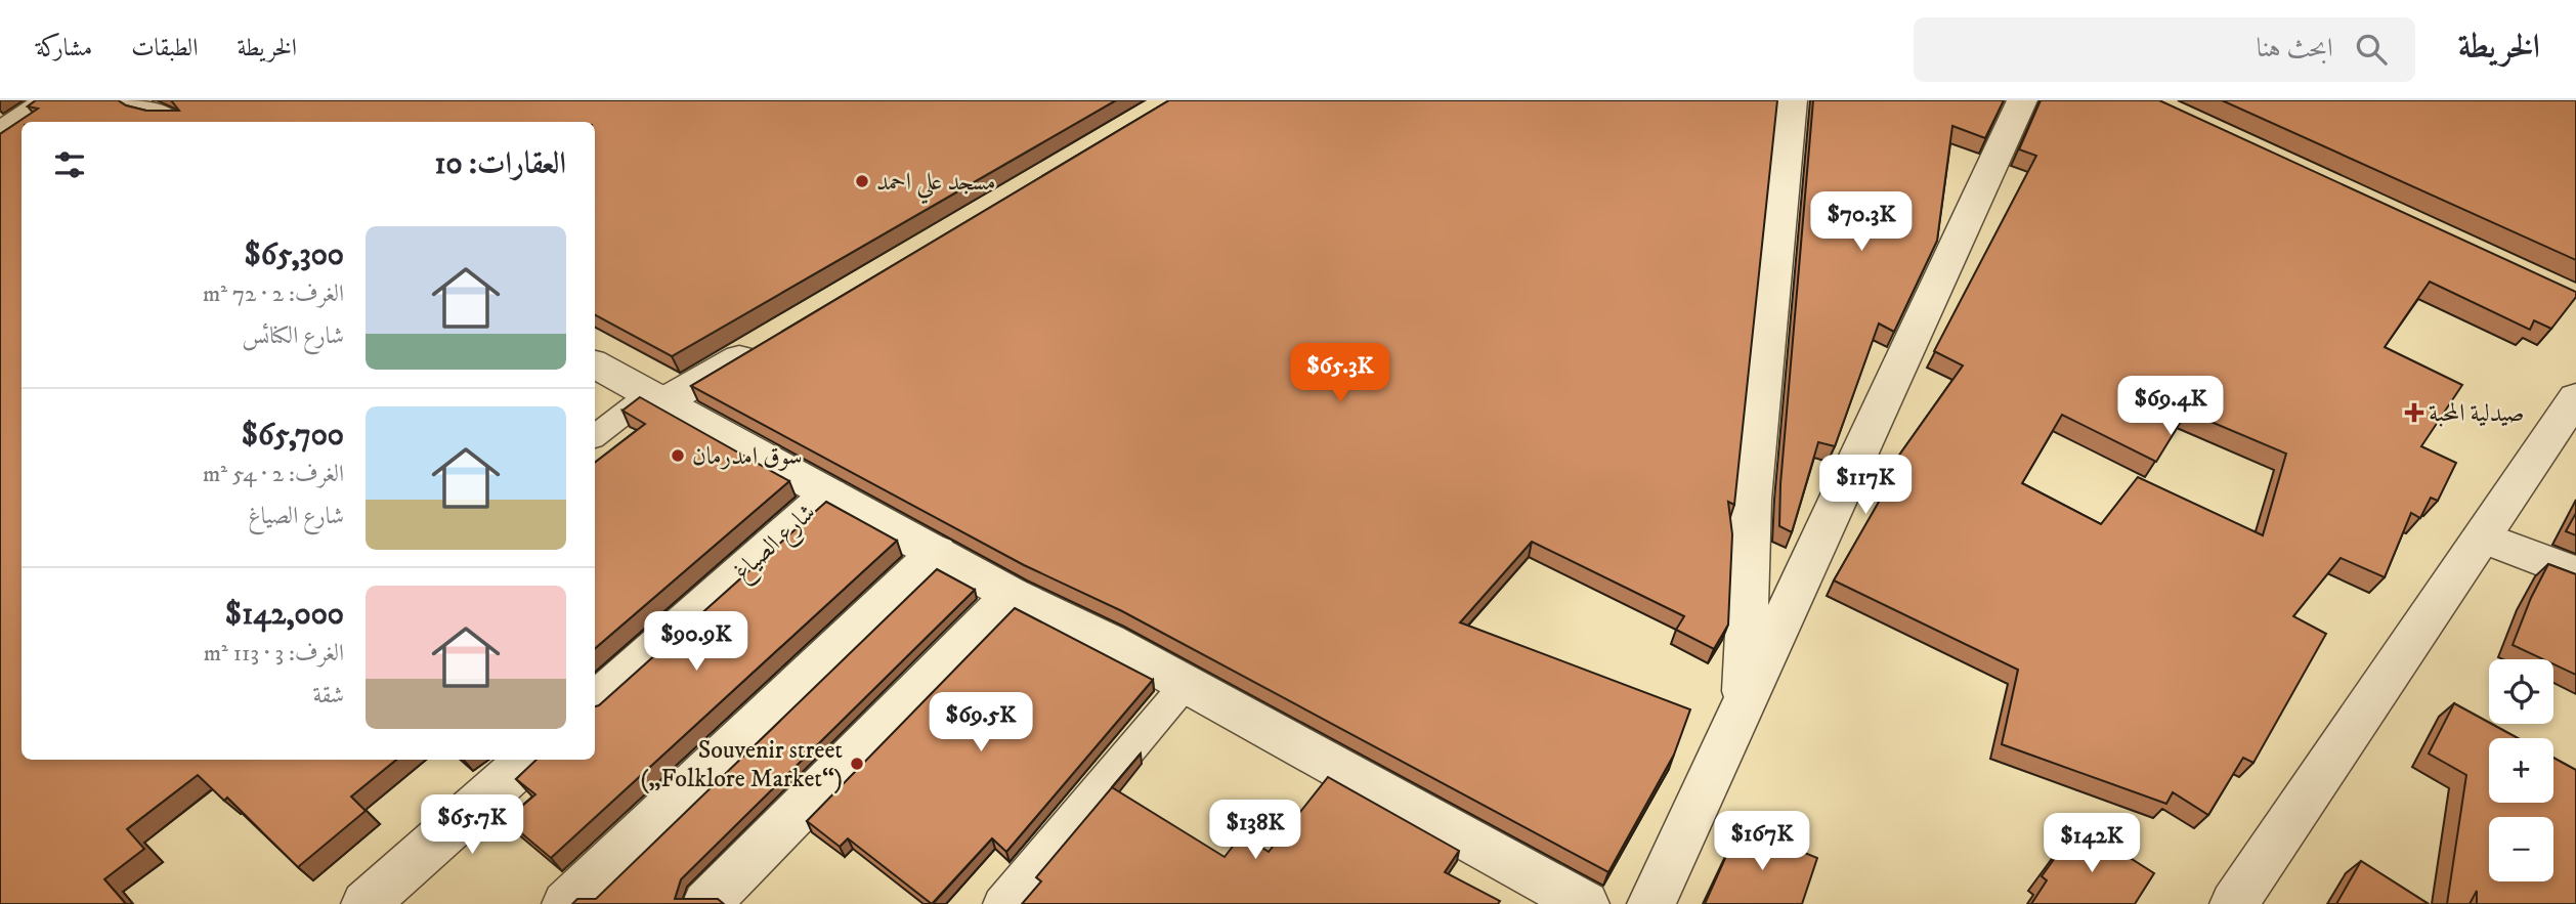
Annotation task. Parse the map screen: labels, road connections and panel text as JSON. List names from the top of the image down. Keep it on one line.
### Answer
{"streets":{"street":["شارع الصياغ"]},"places":{"other":["مسجد علي احمد","سوق امدرمان","Souvenir street („Folklore Market“)"],"health":["صيدلية المحبة"]},"page":{"header":"الخريطة","search":"ابحث هنا","nav":["الخريطة","الطبقات","مشاركة"],"heading":"العقارات: 10","price":["$70.3K","$65.3K","$69.4K","$117K","$90.9K","$69.5K","$65.7K","$138K","$167K","$142K"],"list":[{"name":"$65,300","note":"الغرف: 2 · 72 m² · شارع الكنائس"},{"name":"$65,700","note":"الغرف: 2 · 54 m² · شارع الصياغ"},{"name":"$142,000","note":"الغرف: 3 · 113 m² · شقة"}],"map_buttons":["+","−"]}}
